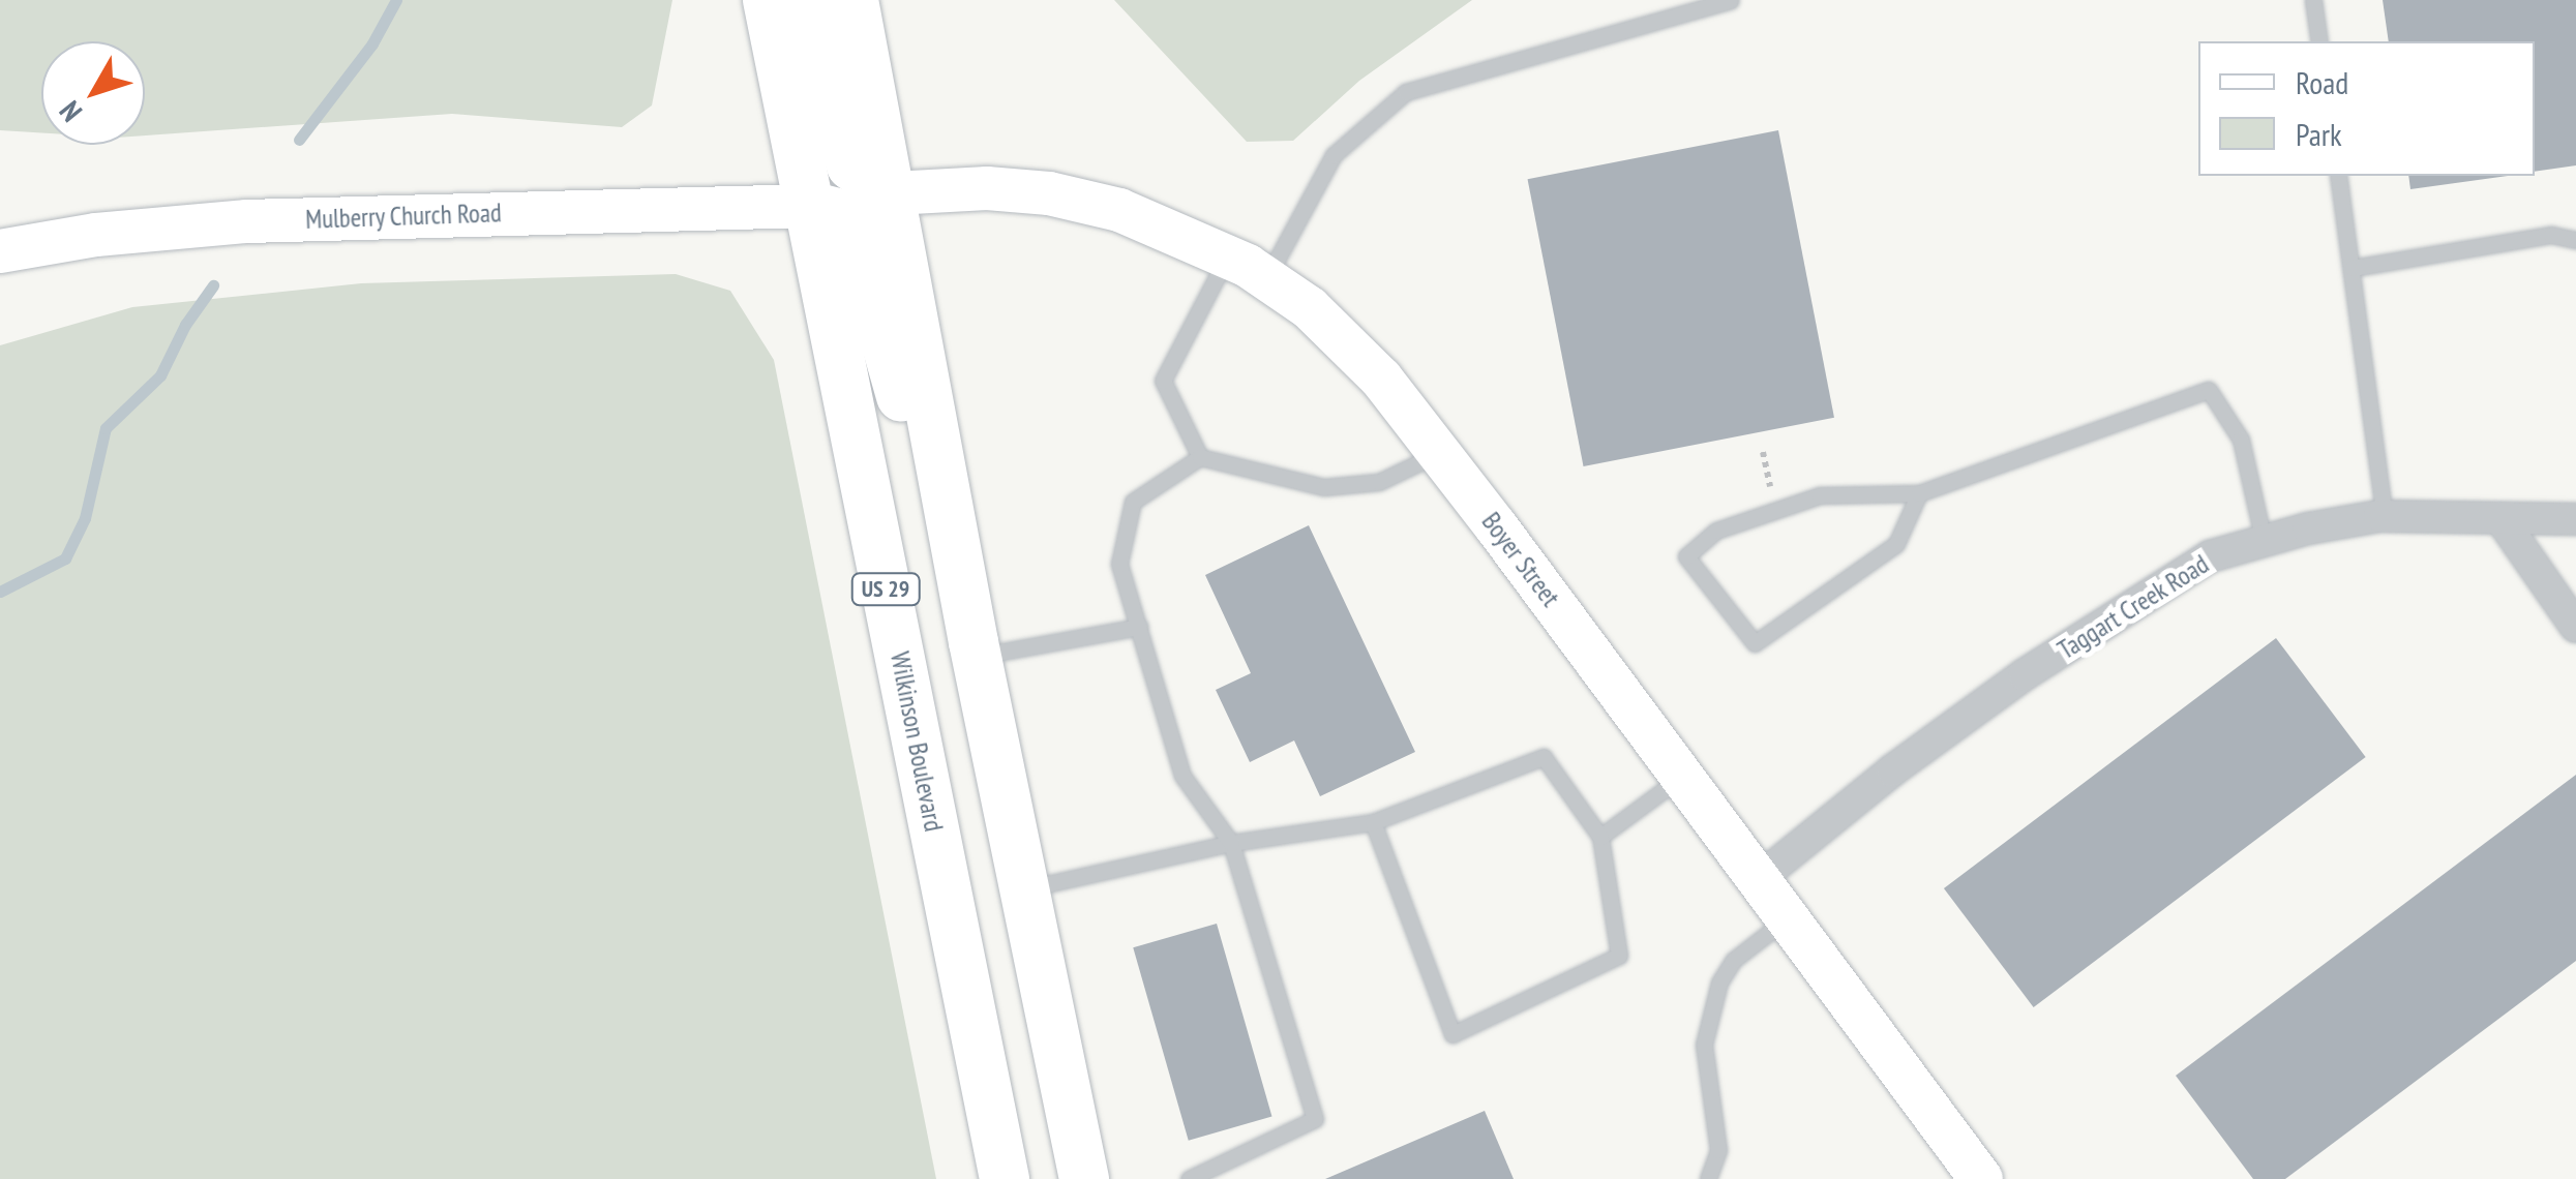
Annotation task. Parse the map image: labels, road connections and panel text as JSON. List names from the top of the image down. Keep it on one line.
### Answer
{"streets":{"main road":["Mulberry Church Road","Boyer Street","US 29","Wilkinson Boulevard"],"street":["Taggart Creek Road"]},"crossings":[["Mulberry Church Road","Wilkinson Boulevard"],["Boyer Street","US 29"],["Boyer Street","Taggart Creek Road"]],"legend":["Road","Park"],"north":"bottom left"}
